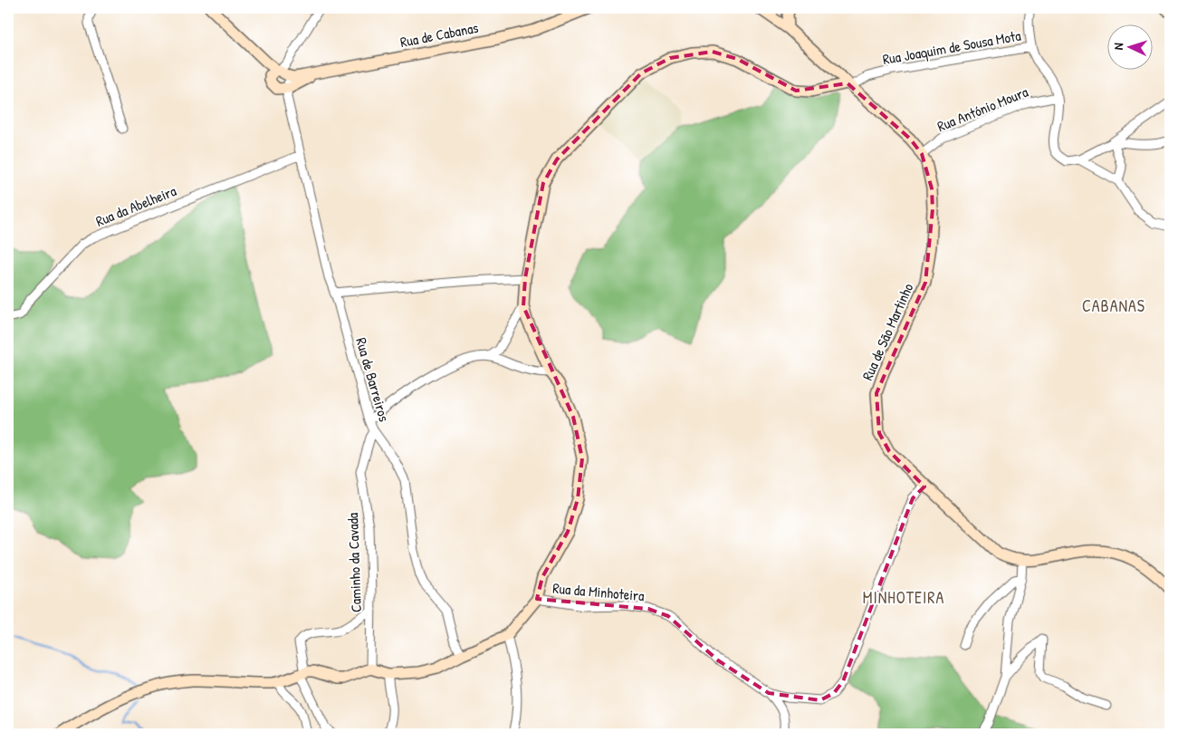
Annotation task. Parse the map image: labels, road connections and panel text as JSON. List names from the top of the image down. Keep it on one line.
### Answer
{"streets":{"street":["Rua de Cabanas","Rua Joaquim de Sousa Mota","Rua António Moura","Rua da Abelheira","Rua de São Martinho","Rua de Barreiros","Caminho da Cavada","Rua da Minhoteira"]},"crossings":[["Rua de Cabanas","Rua de Barreiros"],["Rua Joaquim de Sousa Mota","Rua de São Martinho"],["Rua António Moura","Rua de São Martinho"],["Rua da Abelheira","Rua de Barreiros"],["Rua de São Martinho","Rua da Minhoteira"],["Rua de Barreiros","Caminho da Cavada"]],"districts":["CABANAS","MINHOTEIRA"],"north":"left"}
